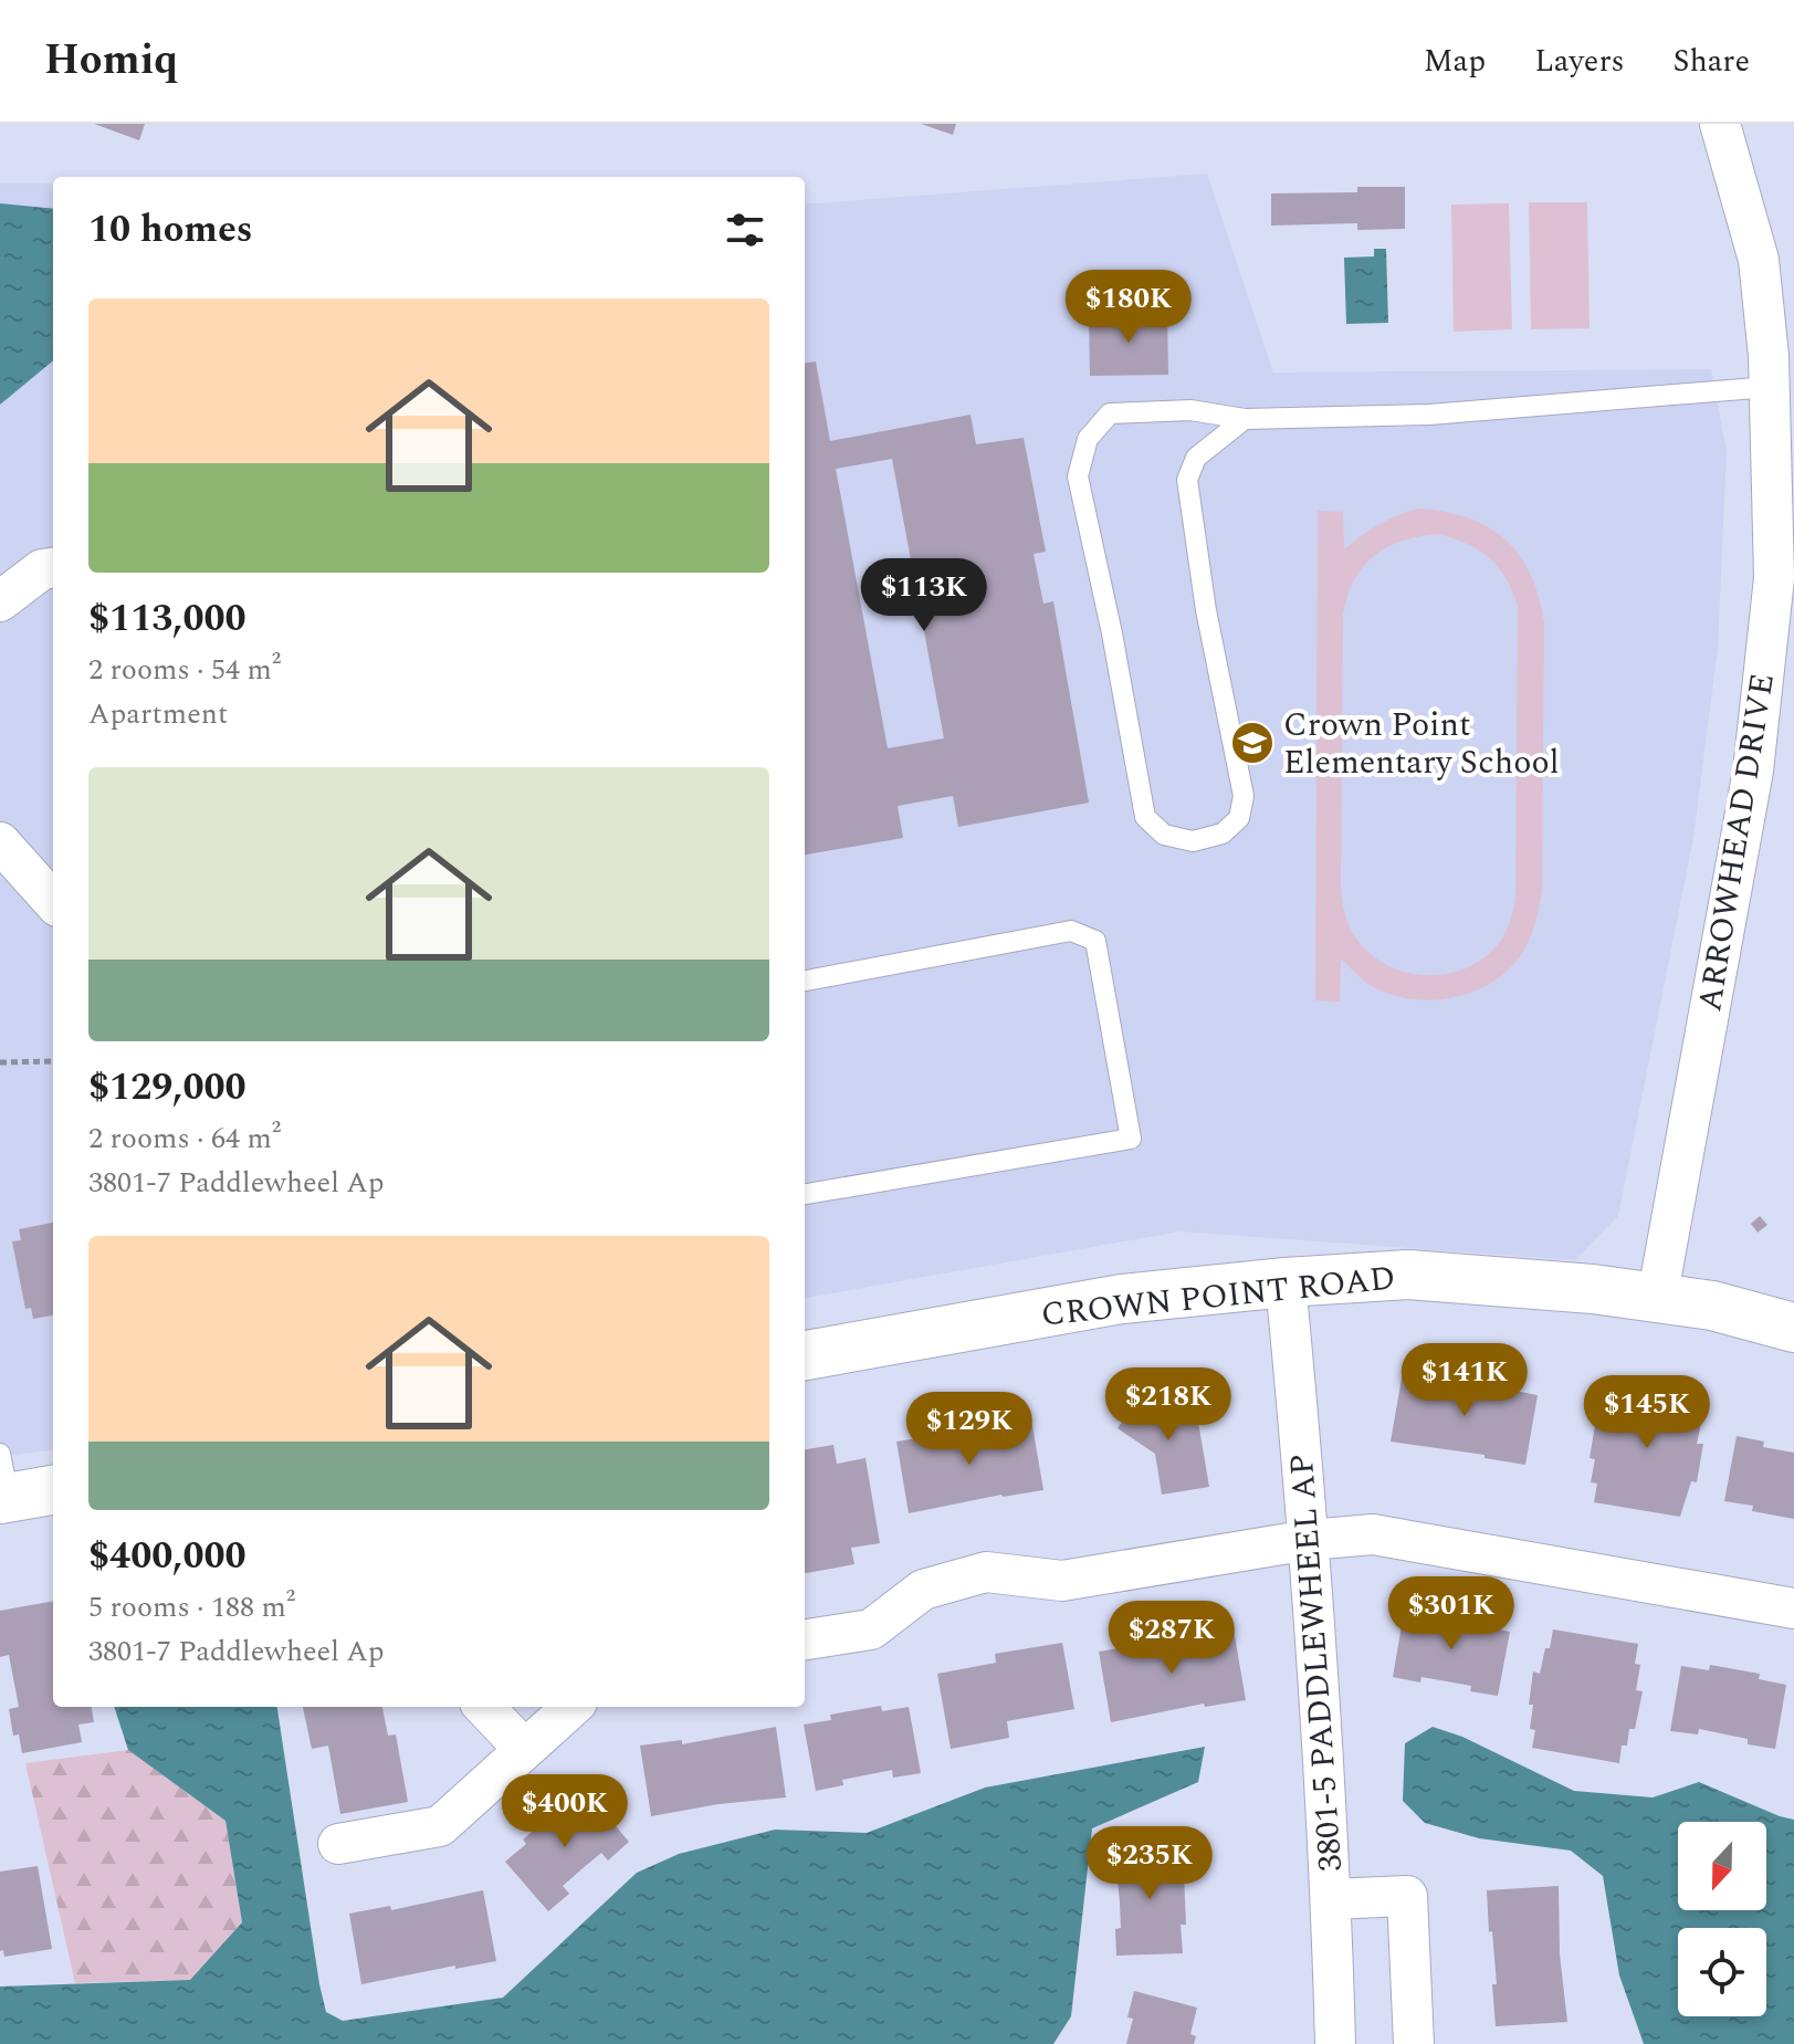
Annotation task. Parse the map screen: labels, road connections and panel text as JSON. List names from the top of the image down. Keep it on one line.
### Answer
{"streets":{"street":["ARROWHEAD DRIVE","CROWN POINT ROAD","3801-5 PADDLEWHEEL AP"]},"crossings":[["ARROWHEAD DRIVE","CROWN POINT ROAD"],["CROWN POINT ROAD","3801-5 PADDLEWHEEL AP"]],"places":{"school or university":["Crown Point Elementary School"]},"north":"bottom","page":{"header":"Homiq","nav":["Map","Layers","Share"],"heading":"10 homes","price":["$180K","$113K","$141K","$218K","$145K","$129K","$301K","$287K","$400K","$235K"],"list":[{"name":"$113,000","note":"2 rooms · 54 m² · Apartment"},{"name":"$129,000","note":"2 rooms · 64 m² · 3801-7 Paddlewheel Ap"},{"name":"$400,000","note":"5 rooms · 188 m² · 3801-7 Paddlewheel Ap"}]}}
